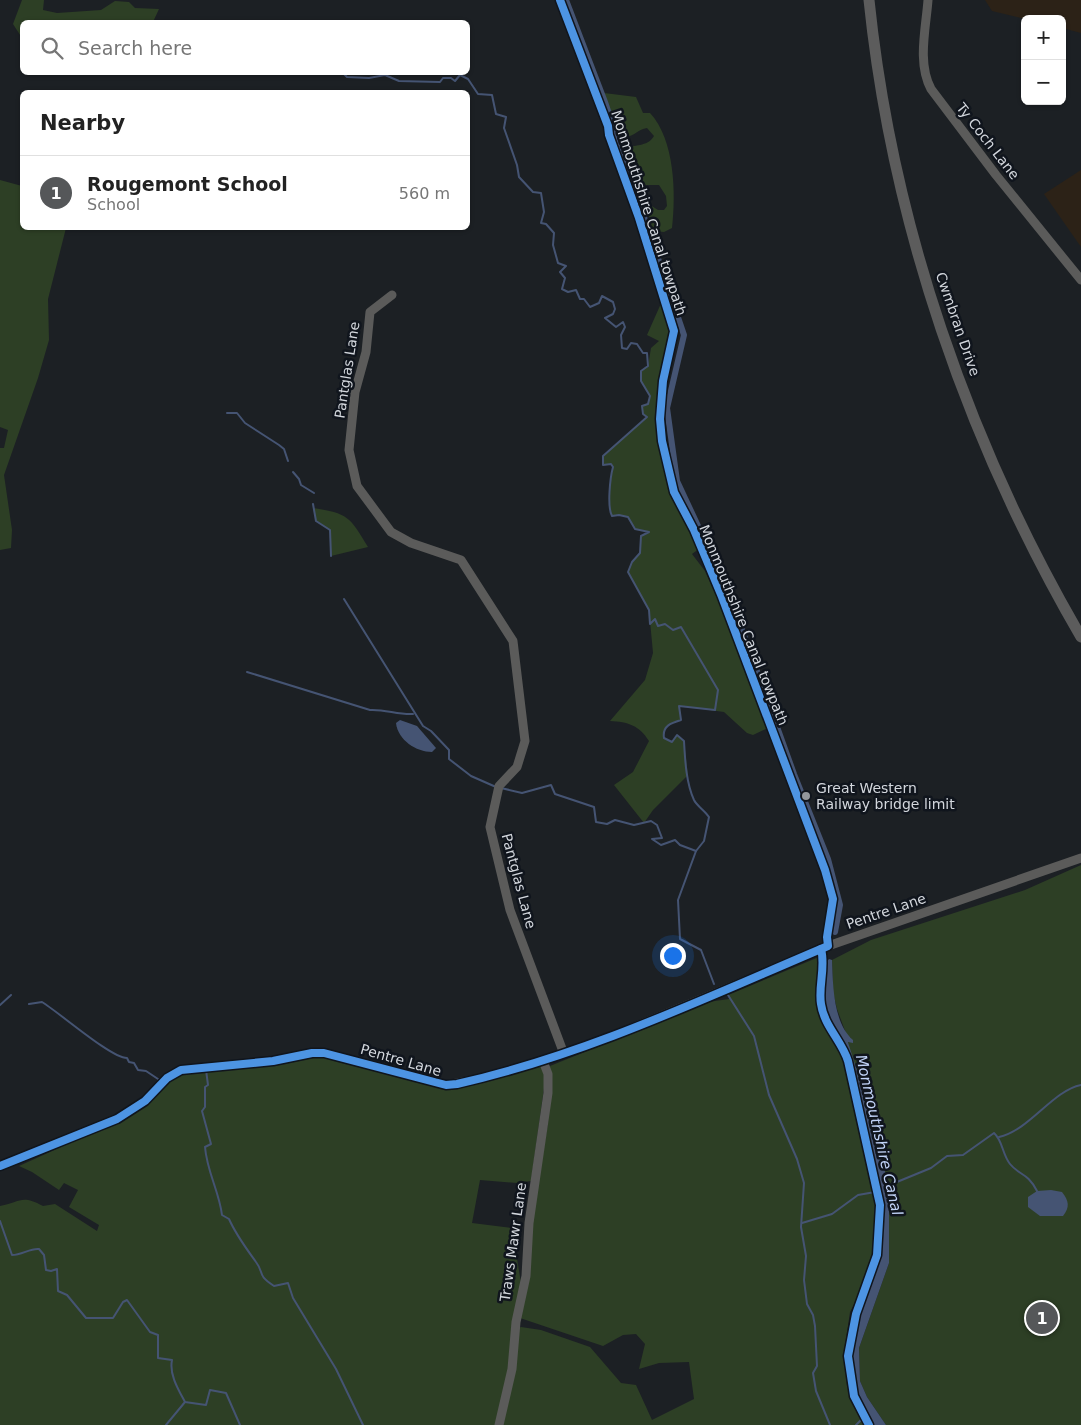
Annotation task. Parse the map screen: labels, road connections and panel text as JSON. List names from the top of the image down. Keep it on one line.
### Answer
{"streets":{"main road":["Cwmbran Drive"],"street":["Ty Coch Lane","Pantglas Lane","Pentre Lane","Traws Mawr Lane"],"cycle path":["Monmouthshire Canal towpath"]},"crossings":[["Pantglas Lane","Pentre Lane"],["Pentre Lane","Traws Mawr Lane"]],"water":["Monmouthshire Canal"],"places":["Great Western Railway bridge limit"],"page":{"map_buttons":["+","−"],"search":"Search here","heading":"Nearby","list":[{"mark":"1","name":"Rougemont School","note":"School","value":"560 m"}],"pins":"1"}}
